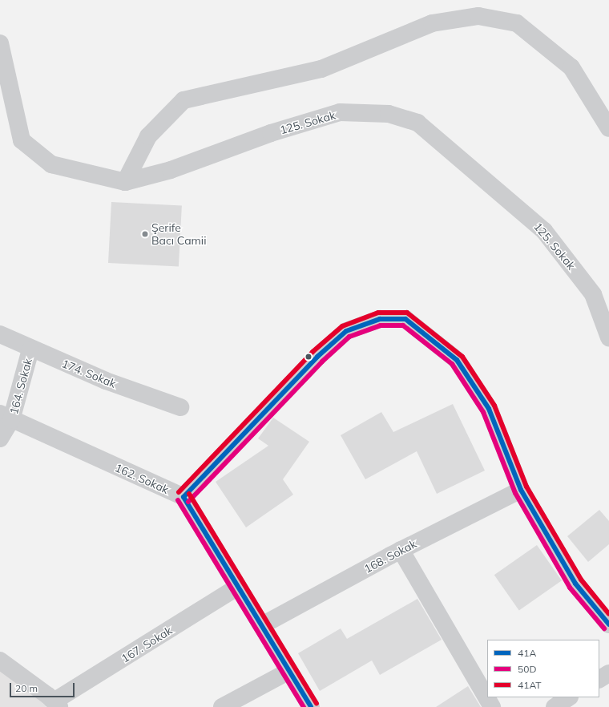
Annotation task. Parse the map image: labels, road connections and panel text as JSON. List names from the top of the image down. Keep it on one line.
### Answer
{"streets":{"street":["125. Sokak","174. Sokak","164. Sokak","162. Sokak","168. Sokak","167. Sokak"]},"crossings":[["174. Sokak","164. Sokak"],["164. Sokak","162. Sokak"],["162. Sokak","168. Sokak"],["162. Sokak","167. Sokak"]],"places":["Şerife Bacı Camii"],"lines":["transit line 41AT","transit line 41A","transit line 50D"],"legend":["41A","50D","41AT"],"scale_bar":"20 m"}
